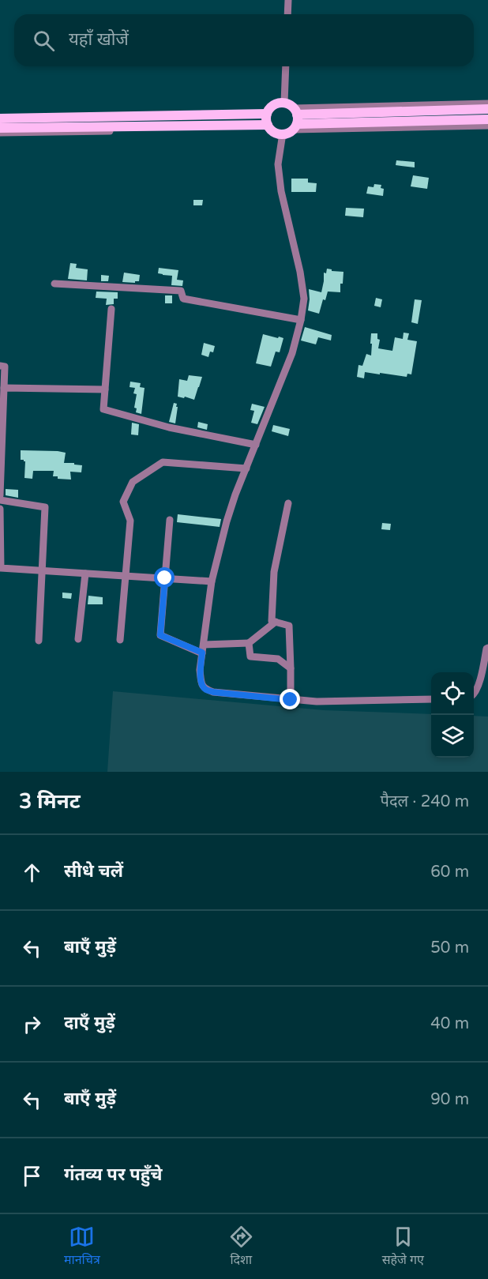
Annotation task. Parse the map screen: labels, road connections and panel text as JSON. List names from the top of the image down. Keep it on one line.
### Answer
{"page":{"search":"यहाँ खोजें","heading":["3 मिनट","पैदल · 240 m"],"list":[["सीधे चलें","60 m"],["बाएँ मुड़ें","50 m"],["दाएँ मुड़ें","40 m"],["बाएँ मुड़ें","90 m"],"गंतव्य पर पहुँचे"],"nav":["मानचित्र","दिशा","सहेजे गए"]}}
